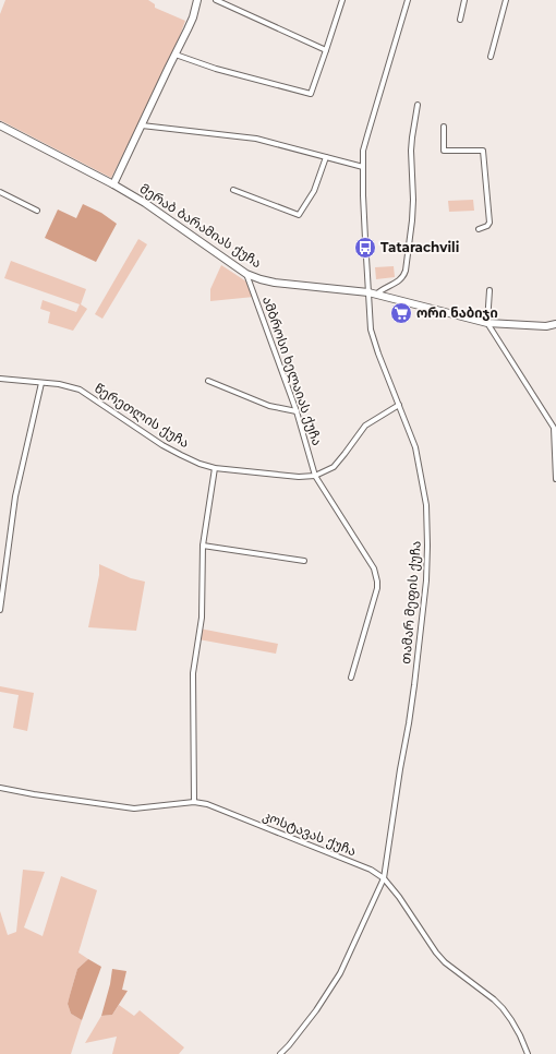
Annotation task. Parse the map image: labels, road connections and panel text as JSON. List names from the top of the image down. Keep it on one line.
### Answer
{"streets":{"main road":["მერაბ ბარამიას ქუჩა"],"street":["ამბროსი ხელაიას ქუჩა","წერეთლის ქუჩა","თამარ მეფის ქუჩა","კოსტავას ქუჩა"]},"crossings":[["მერაბ ბარამიას ქუჩა","ამბროსი ხელაიას ქუჩა"],["მერაბ ბარამიას ქუჩა","თამარ მეფის ქუჩა"],["ამბროსი ხელაიას ქუჩა","წერეთლის ქუჩა"],["წერეთლის ქუჩა","თამარ მეფის ქუჩა"],["თამარ მეფის ქუჩა","კოსტავას ქუჩა"]],"places":{"bus stop":["Tatarachvili"],"supermarket":["ორი ნაბიჯი"]}}
